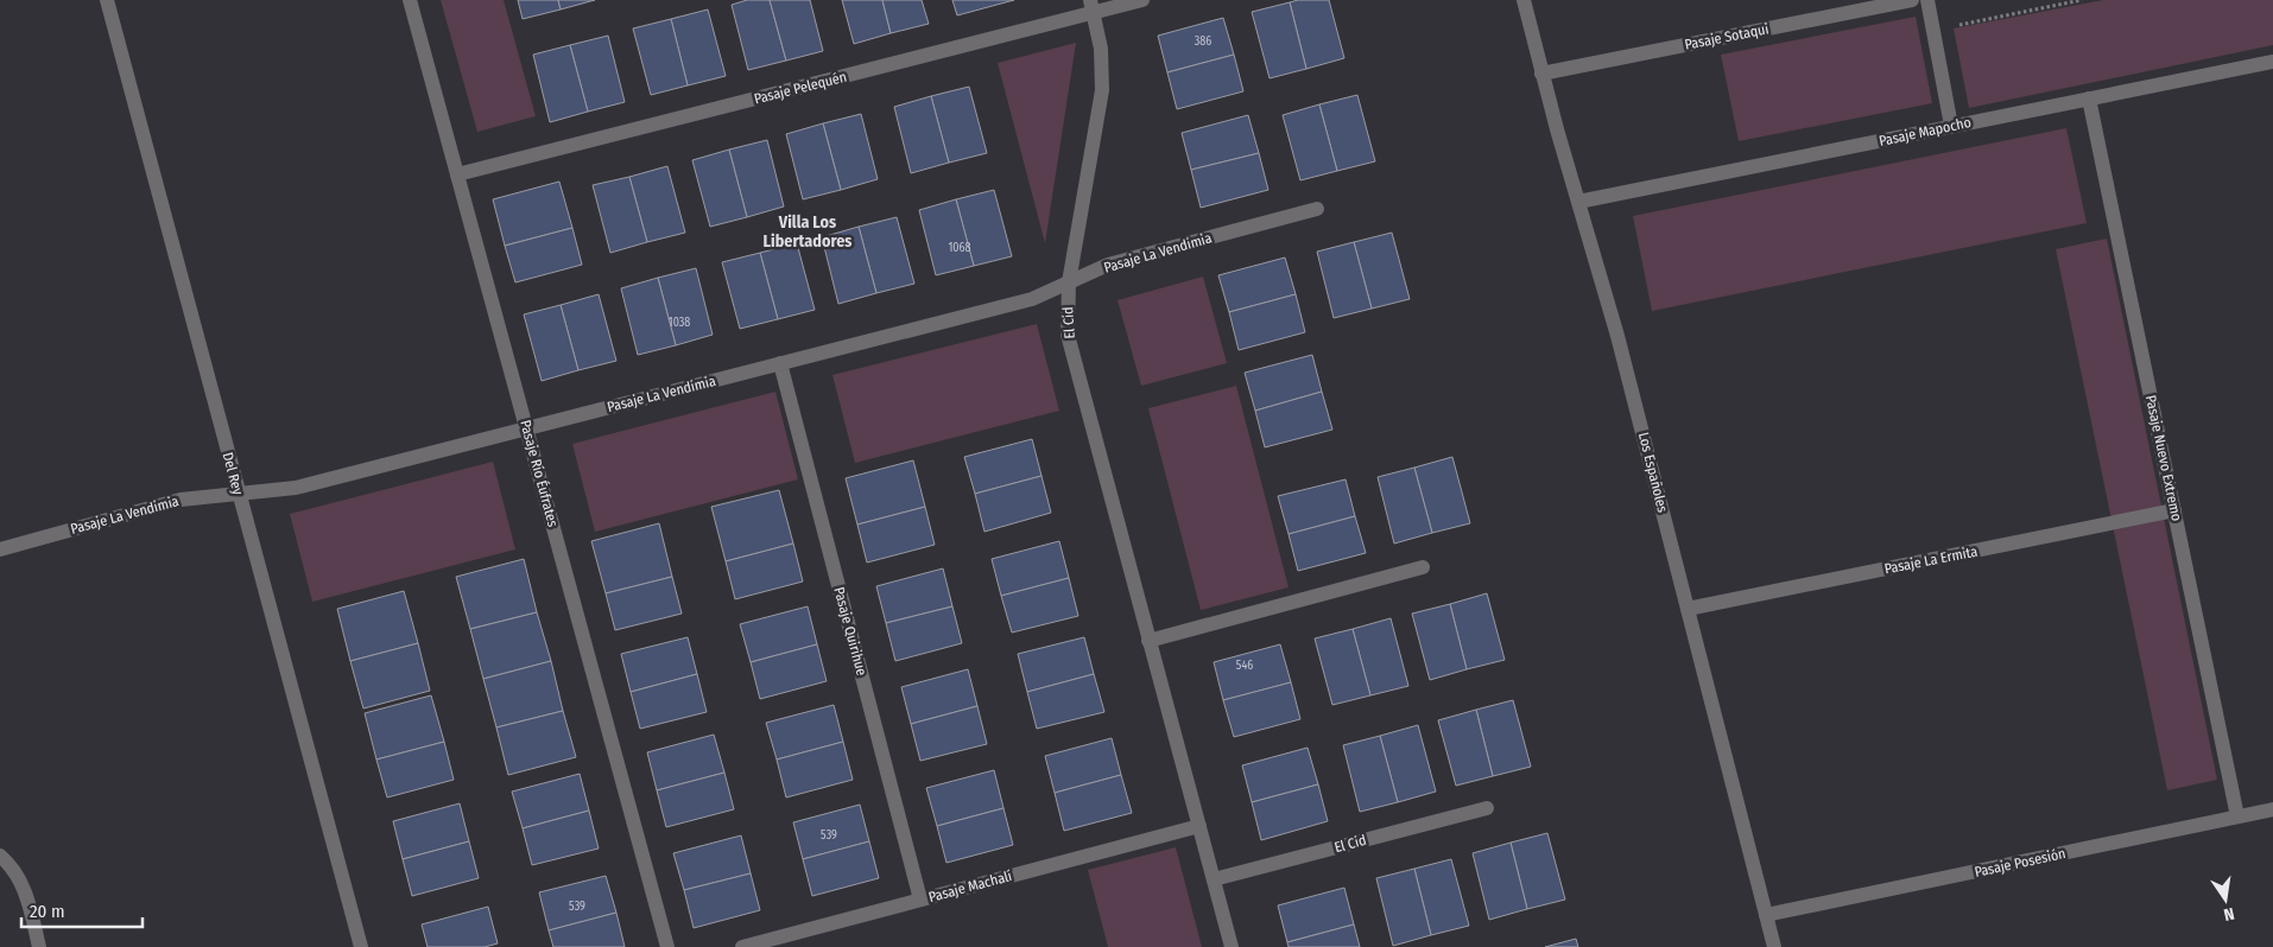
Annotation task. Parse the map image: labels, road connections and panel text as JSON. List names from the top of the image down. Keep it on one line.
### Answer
{"streets":{"street":["Pasaje Sotaqui","Pasaje Pelequén","Pasaje Mapocho","Pasaje La Vendimia","El Cid","Pasaje Nuevo Extremo","Los Españoles","Del Rey","Pasaje Río Éufrates","Pasaje La Ermita","Pasaje Quirihue","Pasaje Posesión","Pasaje Machalí"]},"crossings":[["Pasaje Sotaqui","Los Españoles"],["Pasaje Pelequén","El Cid"],["Pasaje Pelequén","Pasaje Río Éufrates"],["Pasaje Mapocho","Pasaje Nuevo Extremo"],["Pasaje Mapocho","Los Españoles"],["Pasaje La Vendimia","El Cid"],["Pasaje La Vendimia","Del Rey"],["Pasaje La Vendimia","Pasaje Río Éufrates"],["Pasaje La Vendimia","Pasaje Quirihue"],["El Cid","Pasaje Machalí"],["Pasaje Nuevo Extremo","Pasaje La Ermita"],["Pasaje Nuevo Extremo","Pasaje Posesión"],["Los Españoles","Pasaje La Ermita"],["Los Españoles","Pasaje Posesión"],["Pasaje Quirihue","Pasaje Machalí"]],"districts":["Villa Los Libertadores"],"house_numbers":["386","1068","1038","546","539","539"],"scale_bar":"20 m","north":"bottom"}
